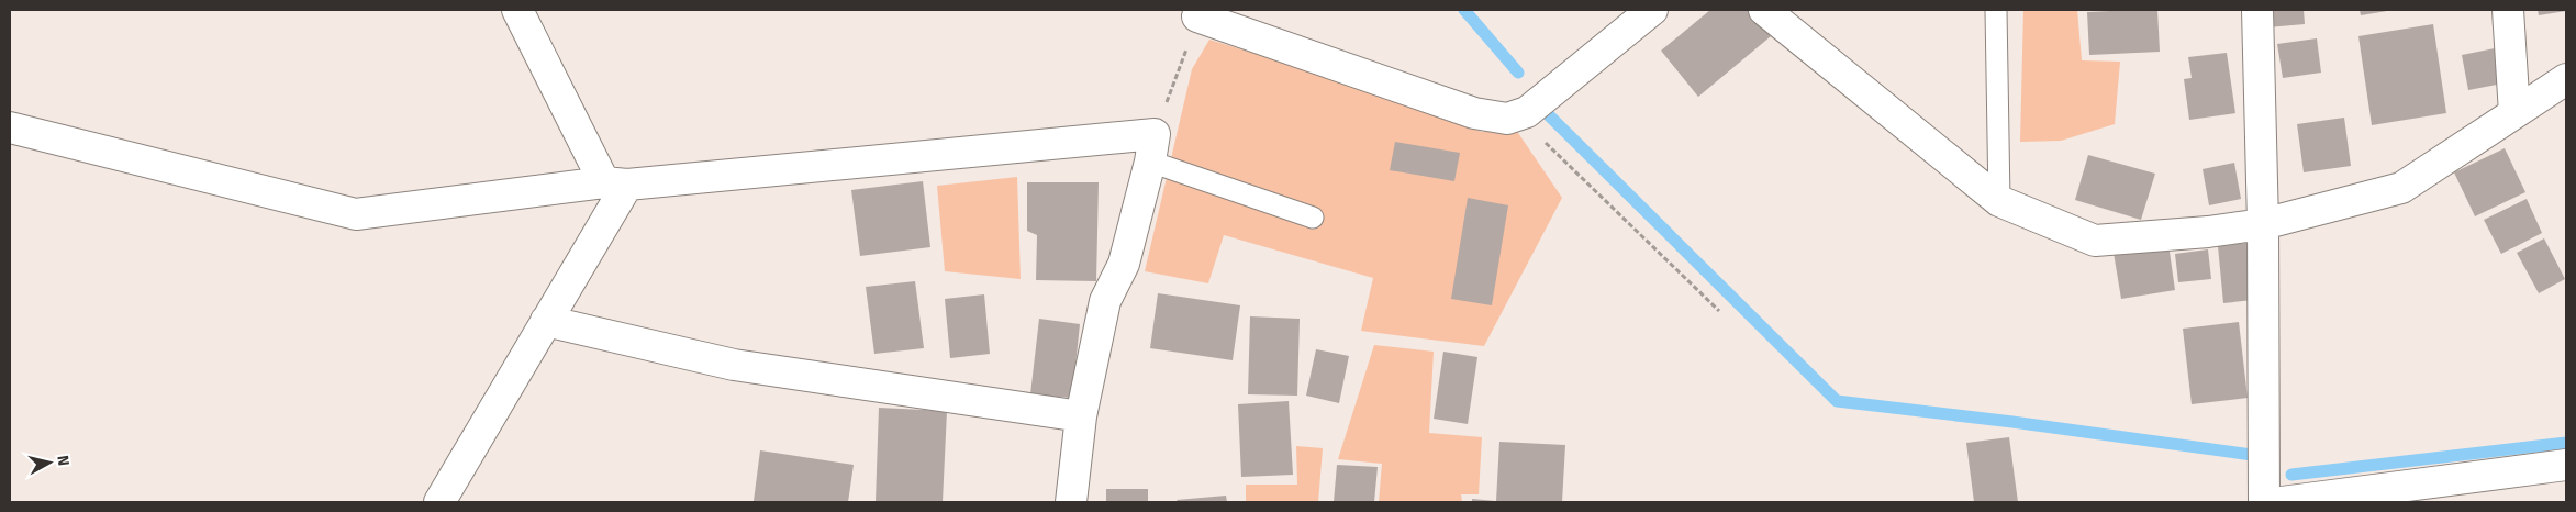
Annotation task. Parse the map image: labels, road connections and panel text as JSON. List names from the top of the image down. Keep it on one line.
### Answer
{"north":"right"}
